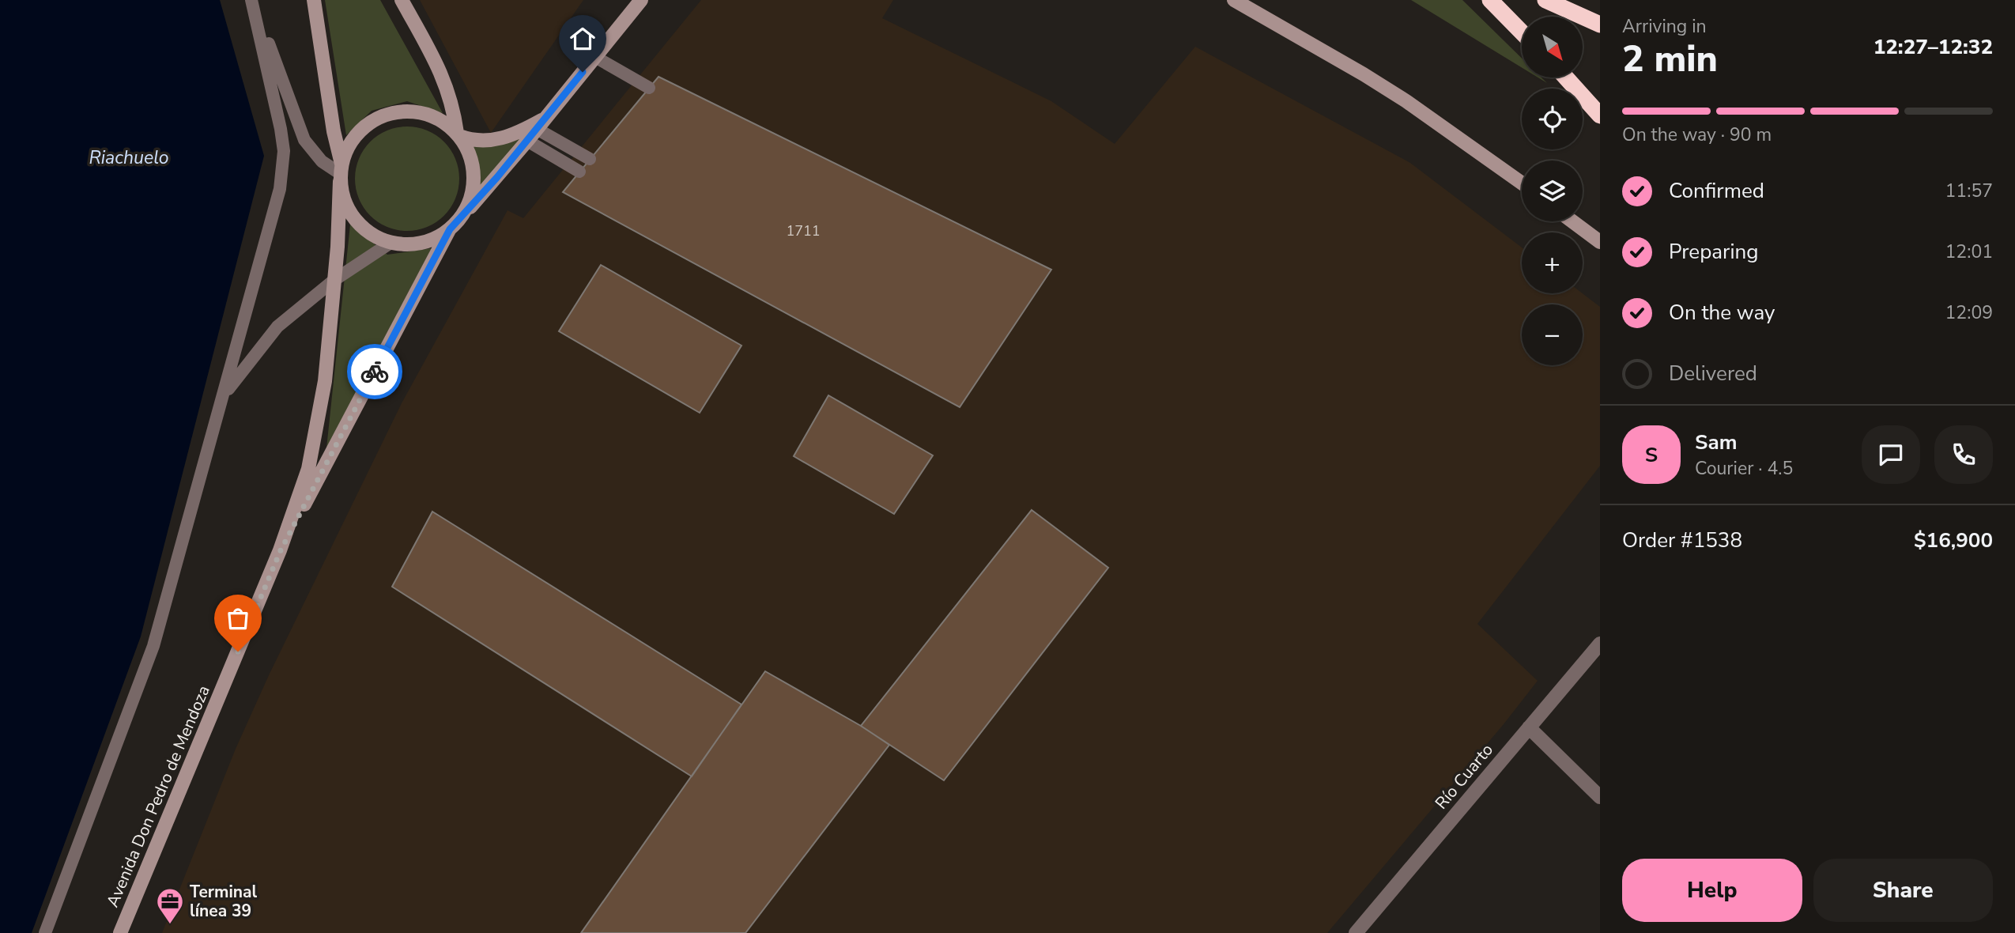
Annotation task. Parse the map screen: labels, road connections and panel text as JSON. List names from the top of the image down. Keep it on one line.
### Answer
{"streets":{"main road":["Avenida Don Pedro de Mendoza"],"street":["Río Cuarto"]},"water":["Riachuelo"],"places":{"office":["Terminal línea 39"]},"house_numbers":["1711"],"north":"bottom right","page":{"heading":["2 min","Arriving in","12:27–12:32"],"panel":["Sam","Courier · 4.5","Order #1538","$16,900"],"map_buttons":["+","−"],"bar":"On the way · 90 m","list":[["Confirmed","11:57"],["Preparing","12:01"],["On the way","12:09"],"Delivered"],"round":"S","buttons":["Help","Share"]}}
